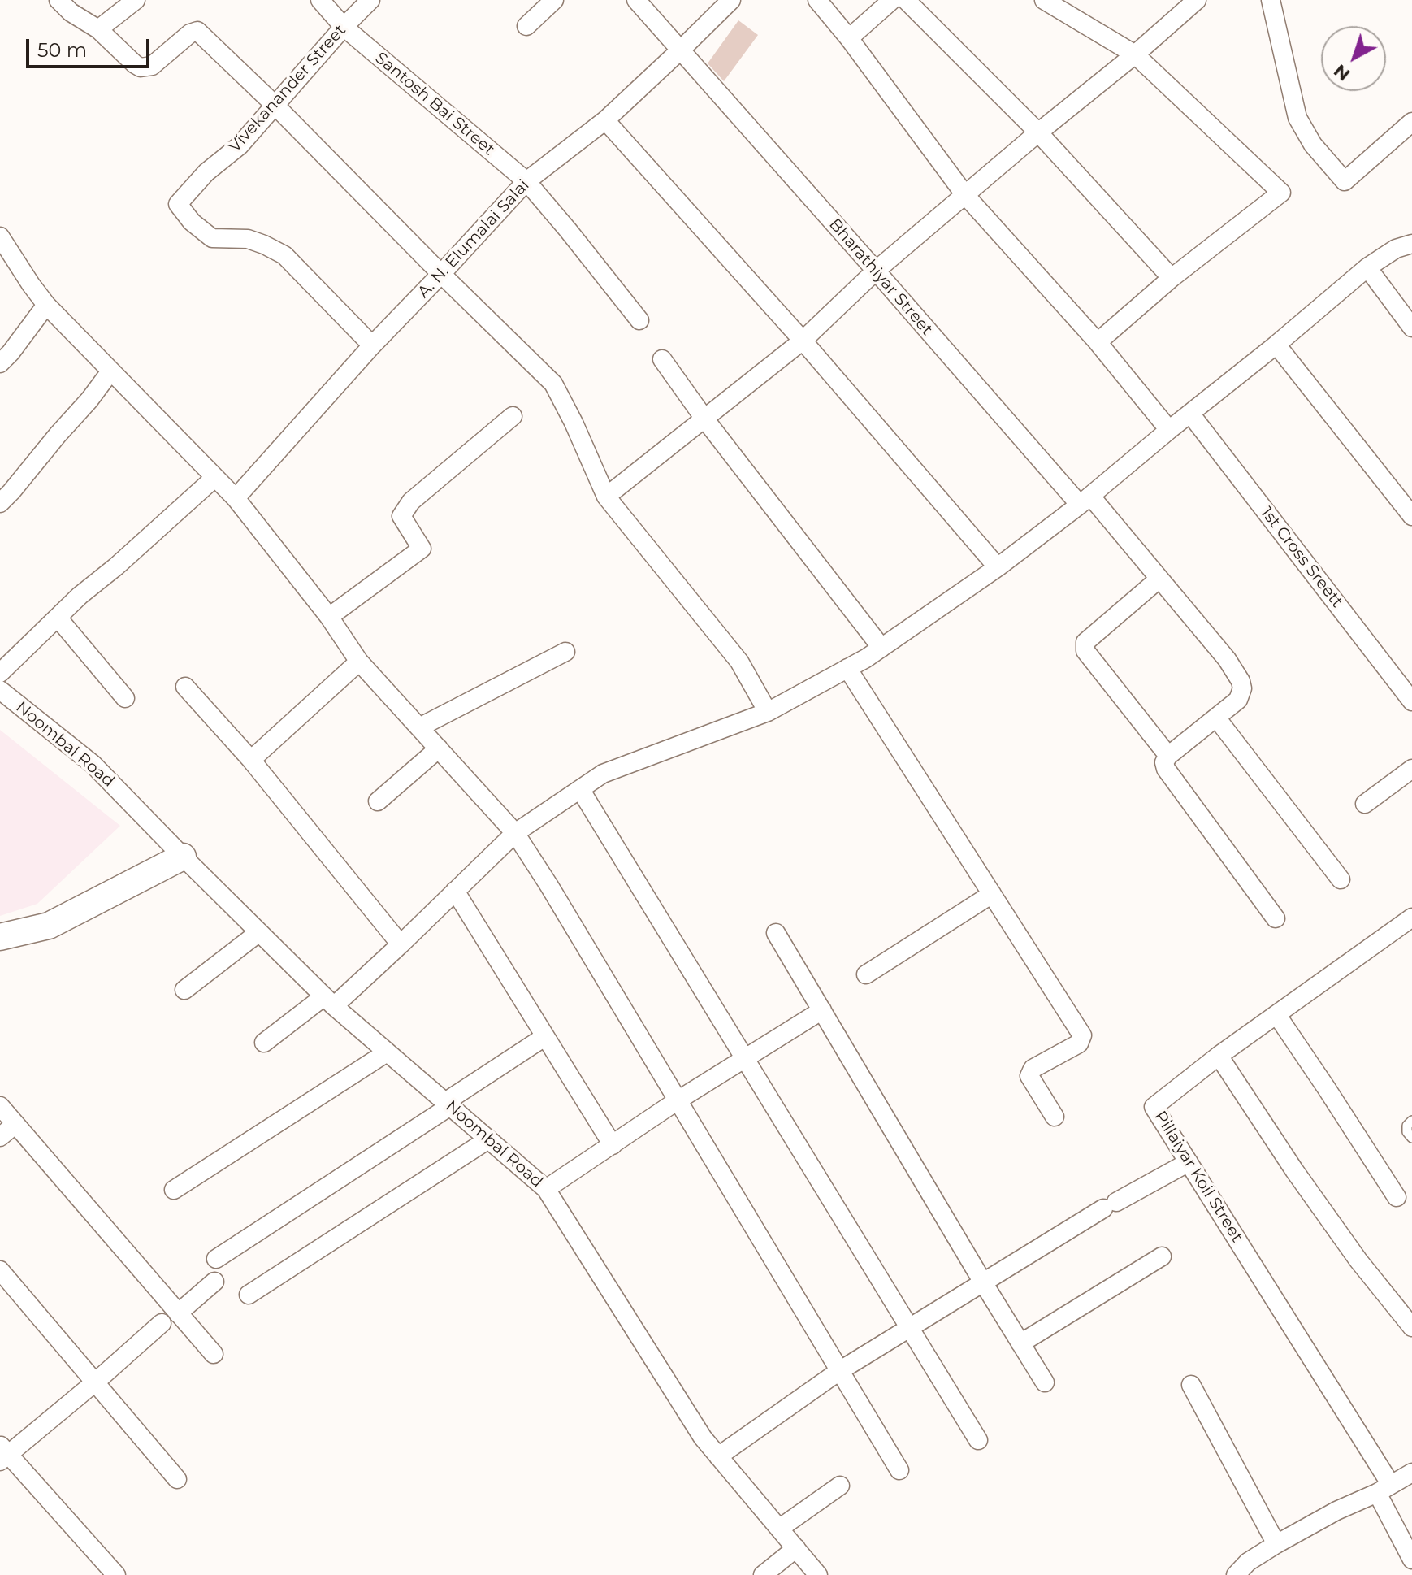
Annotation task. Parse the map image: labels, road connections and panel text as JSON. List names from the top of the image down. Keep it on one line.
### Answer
{"streets":{"street":["Vivekanander Street","Santosh Bai Street","A. N. Elumalai Salai","Bharathiyar Street","1st Cross Sreett","Noombal Road","Pillaiyar Koil Street"]},"crossings":[["Vivekanander Street","Santosh Bai Street"],["Vivekanander Street","A. N. Elumalai Salai"],["Santosh Bai Street","A. N. Elumalai Salai"],["A. N. Elumalai Salai","Bharathiyar Street"]],"scale_bar":"50 m","north":"bottom left"}
